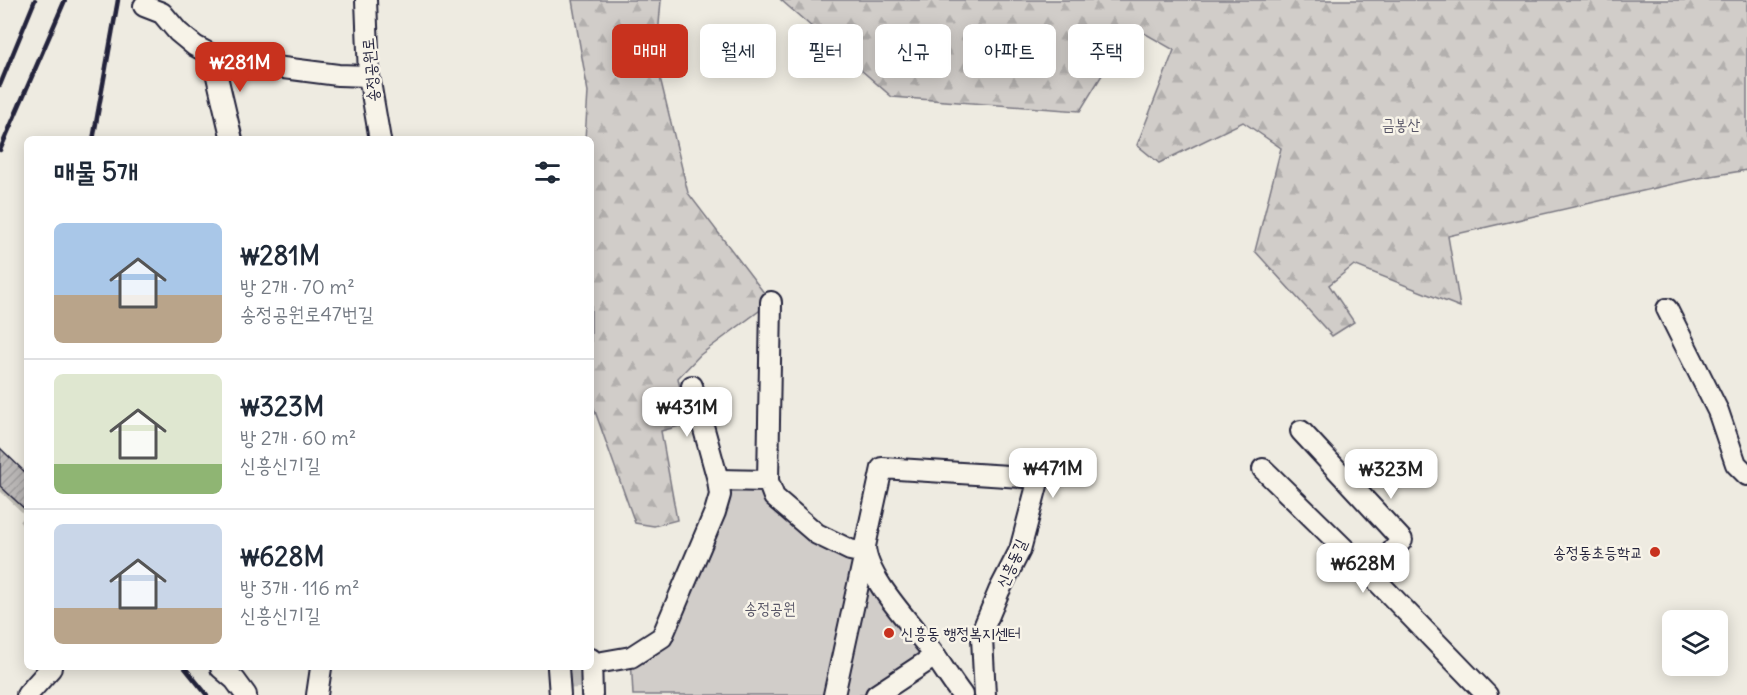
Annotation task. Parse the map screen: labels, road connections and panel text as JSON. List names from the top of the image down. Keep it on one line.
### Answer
{"streets":{"street":["송정공원로","신흥동길"]},"parks":["금봉산","송정공원"],"places":["송정동초등학교","신흥동 행정복지센터"],"page":{"chip":["매매","월세","필터","신규","아파트","주택"],"price":["₩281M","₩431M","₩471M","₩323M","₩628M"],"heading":"매물 5개","list":[{"name":"₩281M","note":"방 2개 · 70 m² · 송정공원로47번길"},{"name":"₩323M","note":"방 2개 · 60 m² · 신흥신기길"},{"name":"₩628M","note":"방 3개 · 116 m² · 신흥신기길"}]}}
